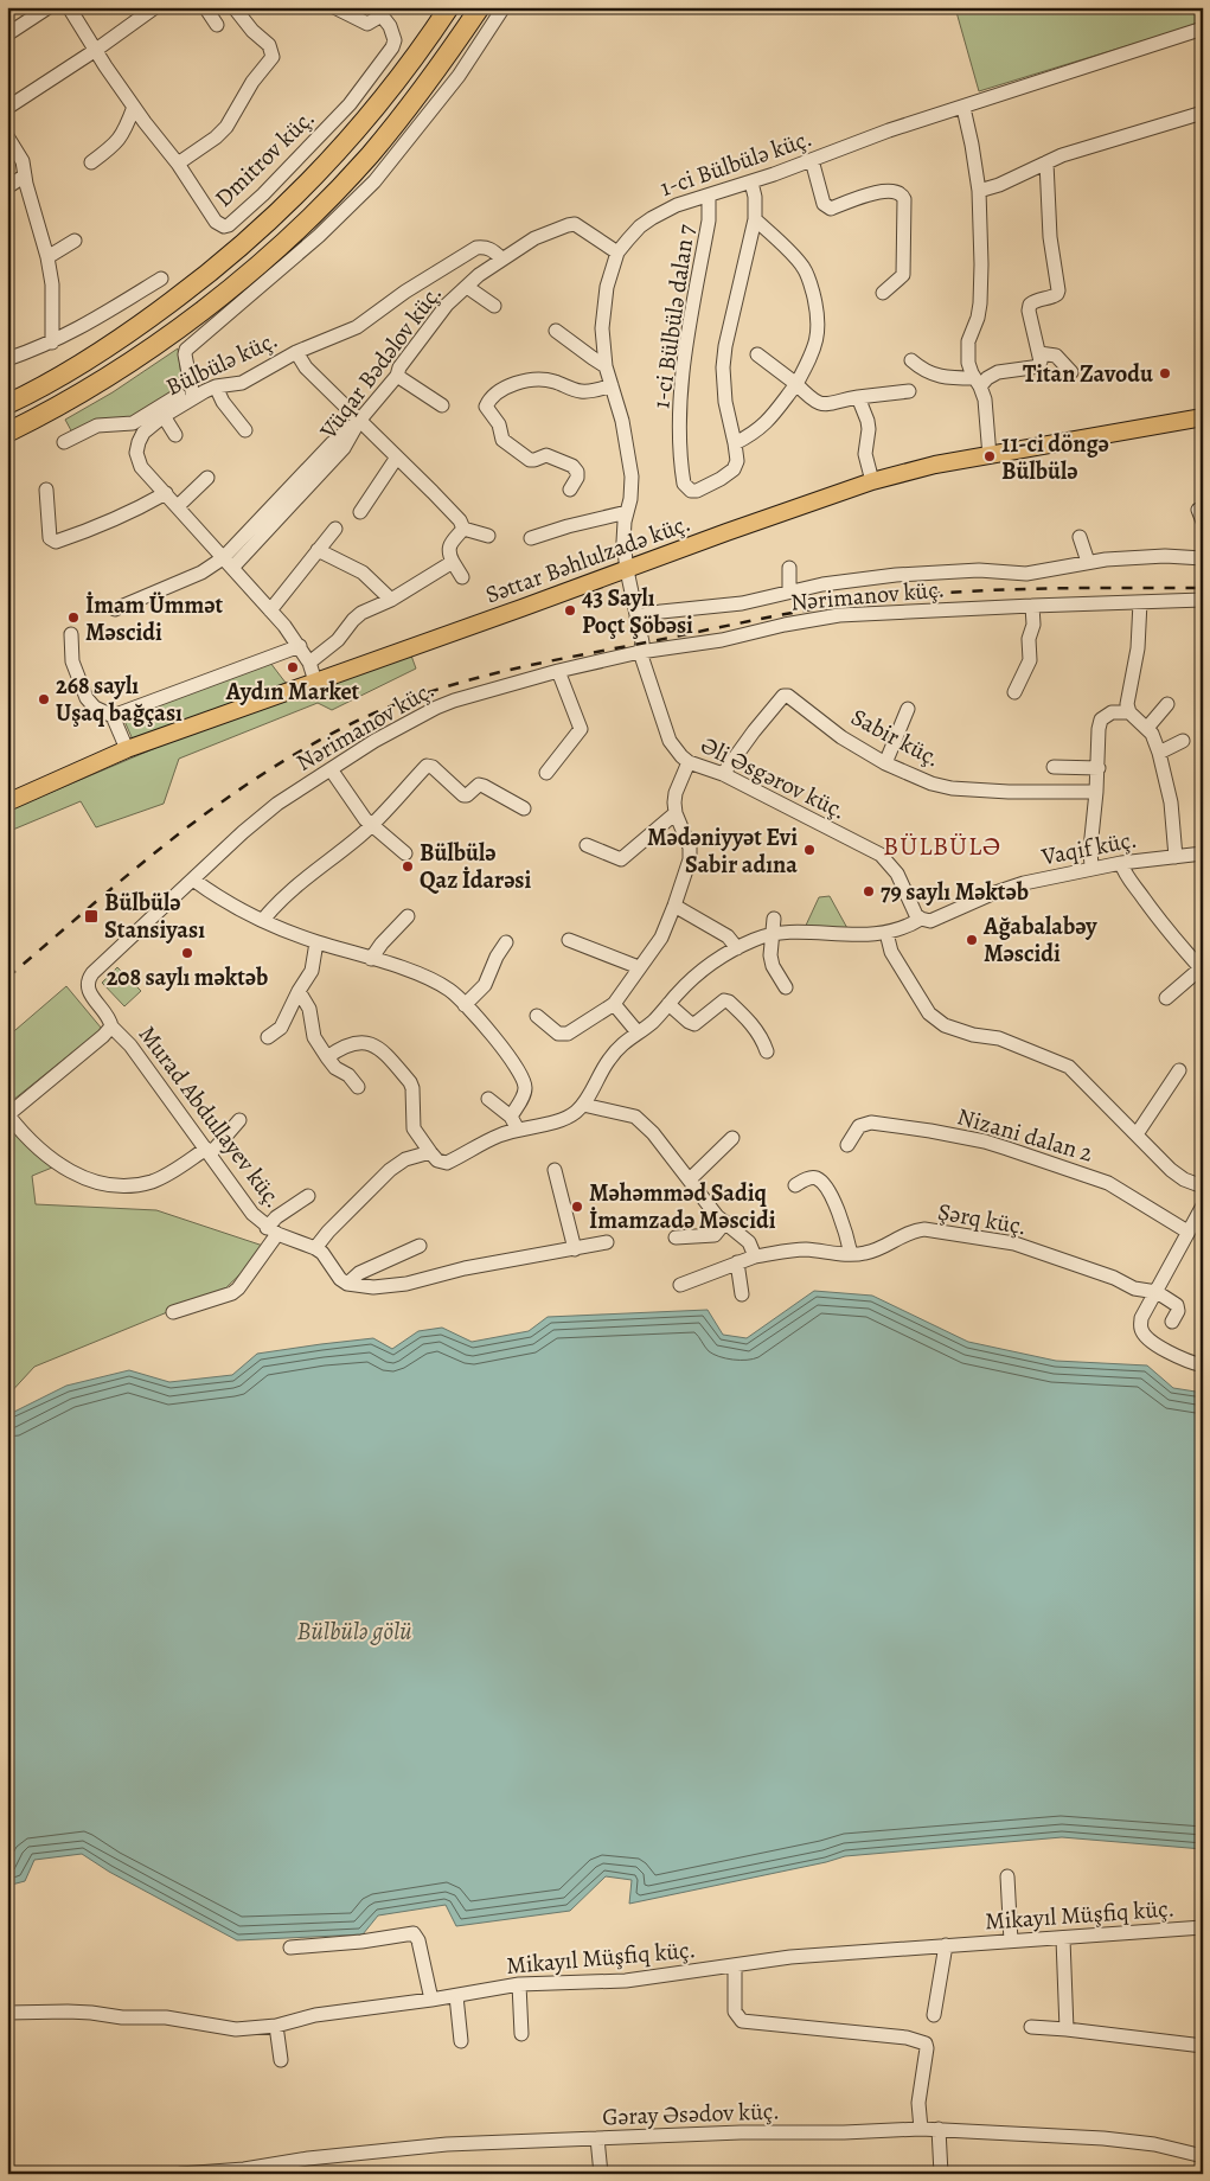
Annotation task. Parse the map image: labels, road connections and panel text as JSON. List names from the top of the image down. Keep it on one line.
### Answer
{"streets":{"main road":["Səttar Bəhlulzadə küç."],"street":["Dmitrov küç.","1-ci Bülbülə küç.","1-ci Bülbülə dalan 7","Vüqar Bədəlov küç.","Bülbülə küç.","Nərimanov küç.","Sabir küç.","Əli Əsgərov küç.","Vaqif küç.","Murad Abdullayev küç.","Nizani dalan 2","Şərq küç.","Mikayıl Müşfiq küç.","Gəray Əsədov küç."]},"crossings":[["1-ci Bülbülə küç.","1-ci Bülbülə dalan 7"],["1-ci Bülbülə küç.","Vüqar Bədəlov küç."],["1-ci Bülbülə küç.","Səttar Bəhlulzadə küç."],["1-ci Bülbülə küç.","Nərimanov küç."],["1-ci Bülbülə küç.","Əli Əsgərov küç."],["Vüqar Bədəlov küç.","Bülbülə küç."],["Bülbülə küç.","Səttar Bəhlulzadə küç."],["Nərimanov küç.","Əli Əsgərov küç."],["Nərimanov küç.","Murad Abdullayev küç."],["Sabir küç.","Əli Əsgərov küç."],["Əli Əsgərov küç.","Vaqif küç."]],"districts":["BÜLBÜLƏ"],"water":["Bülbülə gölü"],"places":{"other":["Titan Zavodu","11-ci döngə Bülbülə","43 Saylı Poçt Şöbəsi","İmam Ümmət Məscidi","Aydın Market","268 saylı Uşaq bağçası","Mədəniyyət Evi Sabir adına","Bülbülə Qaz İdarəsi","79 saylı Məktəb","Ağabalabəy Məscidi","208 saylı məktəb","Məhəmməd Sadiq İmamzadə Məscidi"],"transit":["Bülbülə Stansiyası"]}}
